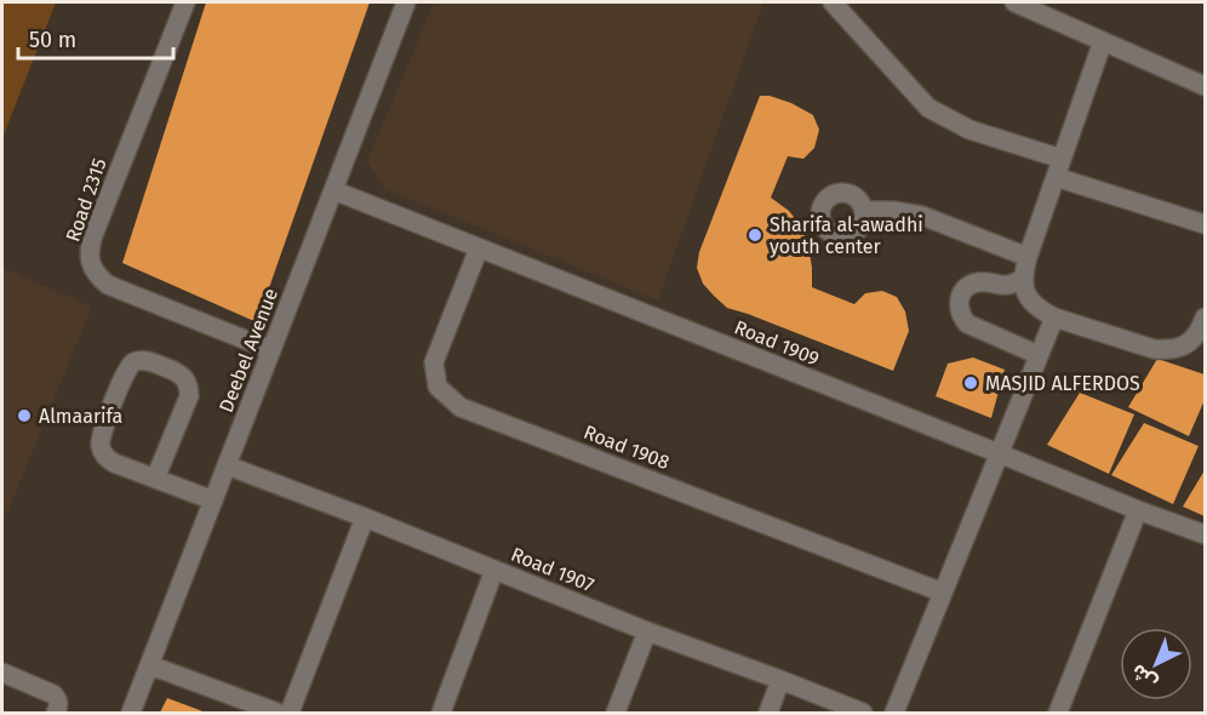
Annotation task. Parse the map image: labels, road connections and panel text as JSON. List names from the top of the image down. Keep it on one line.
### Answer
{"streets":{"street":["Road 2315","Road 1909","Deebel Avenue","Road 1908","Road 1907"]},"crossings":[["Road 2315","Deebel Avenue"],["Road 1909","Deebel Avenue"],["Road 1909","Road 1908"],["Deebel Avenue","Road 1907"]],"places":["Sharifa al-awadhi youth center","MASJID ALFERDOS","Almaarifa"],"scale_bar":"50 m","north":"bottom left"}
